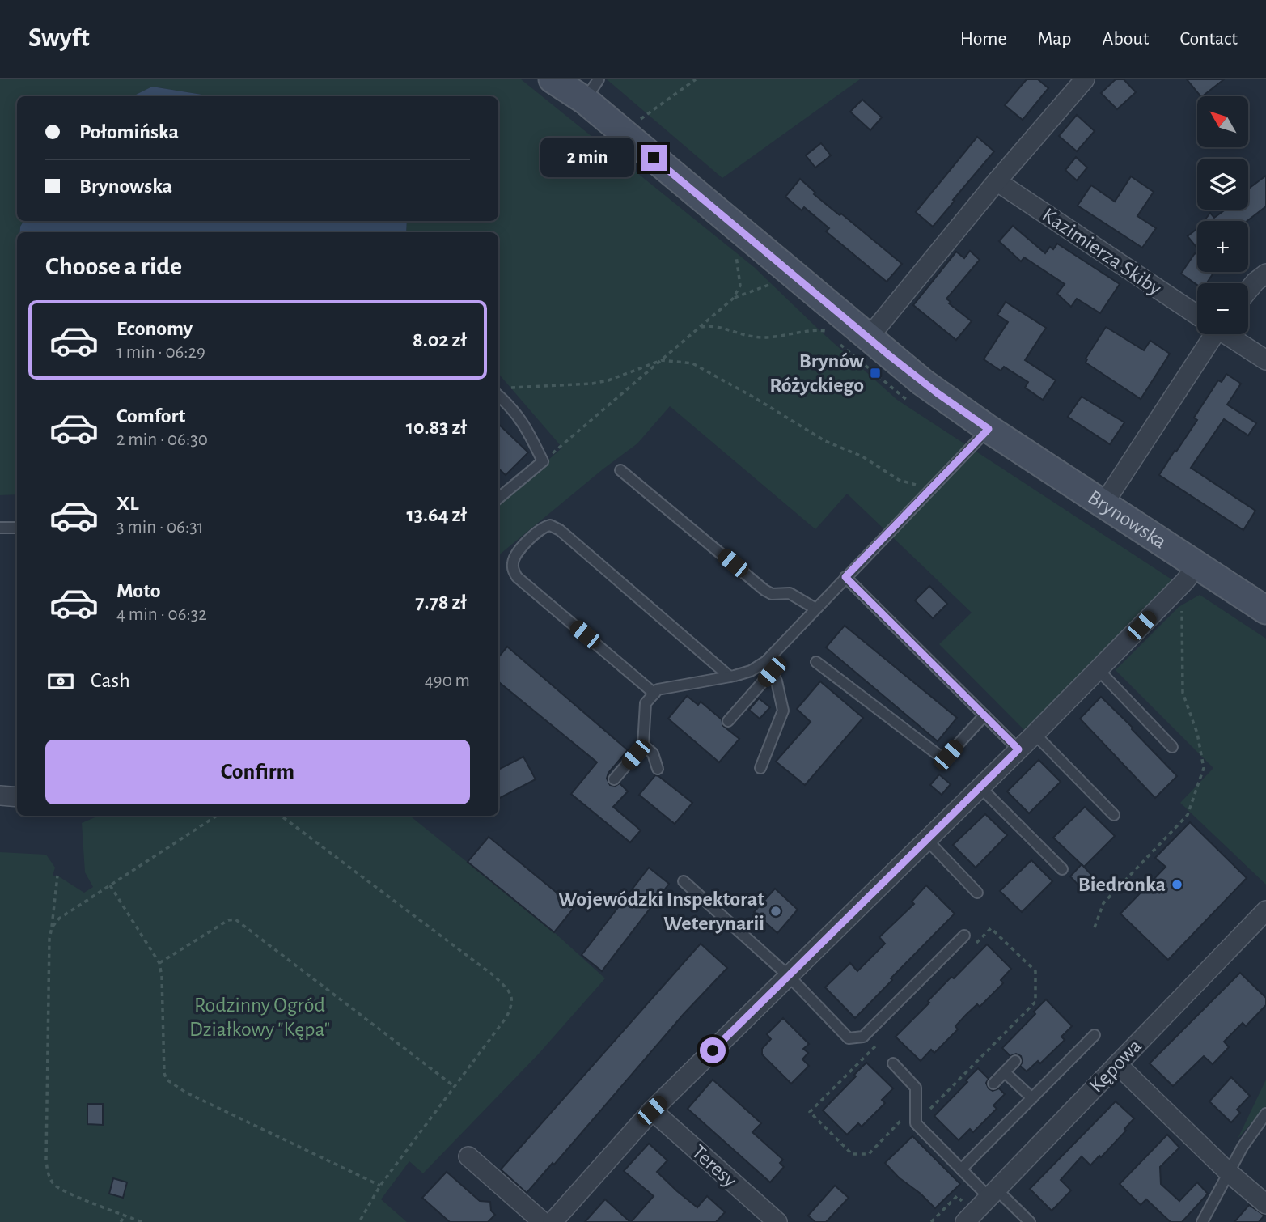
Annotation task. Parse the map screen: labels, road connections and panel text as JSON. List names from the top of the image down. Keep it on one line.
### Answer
{"streets":{"main road":["Brynowska"],"street":["Kazimierza Skiby","Kępowa","Teresy"]},"parks":["Rodzinny Ogród Działkowy \"Kępa\""],"places":{"transit":["Brynów Różyckiego"],"other":["Biedronka","Wojewódzki Inspektorat Weterynarii"]},"north":"top left","page":{"header":"Swyft","nav":["Home","Map","About","Contact"],"map_buttons":["+","−"],"banner":["Połomińska","Brynowska"],"bubble":"2 min","heading":"Choose a ride","list":[{"name":"Economy","note":"1 min · 06:29","value":"8.02 zł"},{"name":"Comfort","note":"2 min · 06:30","value":"10.83 zł"},{"name":"XL","note":"3 min · 06:31","value":"13.64 zł"},{"name":"Moto","note":"4 min · 06:32","value":"7.78 zł"}],"pay":["Cash","490 m"],"buttons":"Confirm"}}
